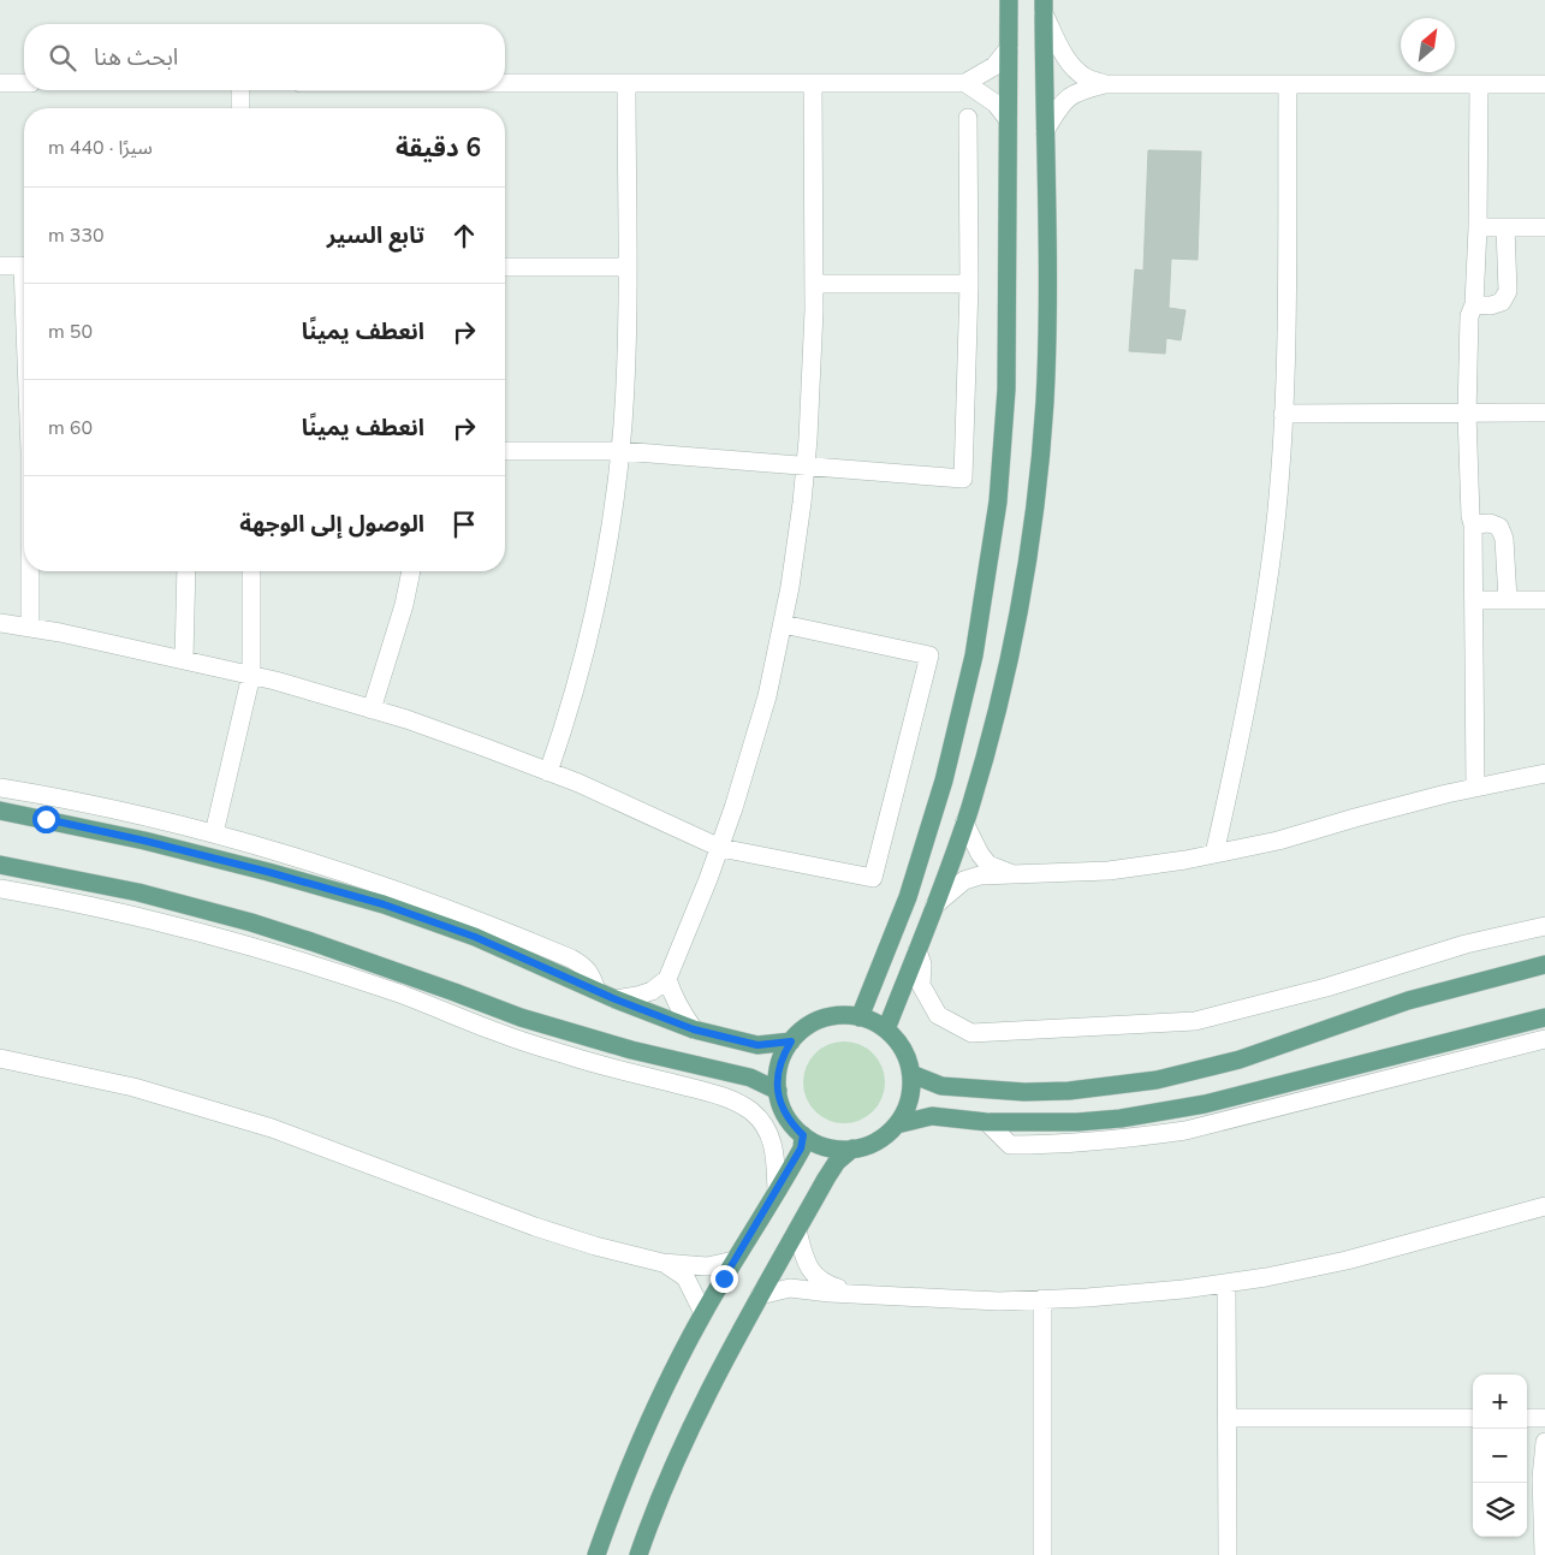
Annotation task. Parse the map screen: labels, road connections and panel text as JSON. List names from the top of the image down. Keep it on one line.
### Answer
{"north":"top right","page":{"search":"ابحث هنا","heading":["6 دقيقة","سيرًا · 440 m"],"list":[["تابع السير","330 m"],["انعطف يمينًا","50 m"],["انعطف يمينًا","60 m"],"الوصول إلى الوجهة"],"map_buttons":["+","−"]}}
